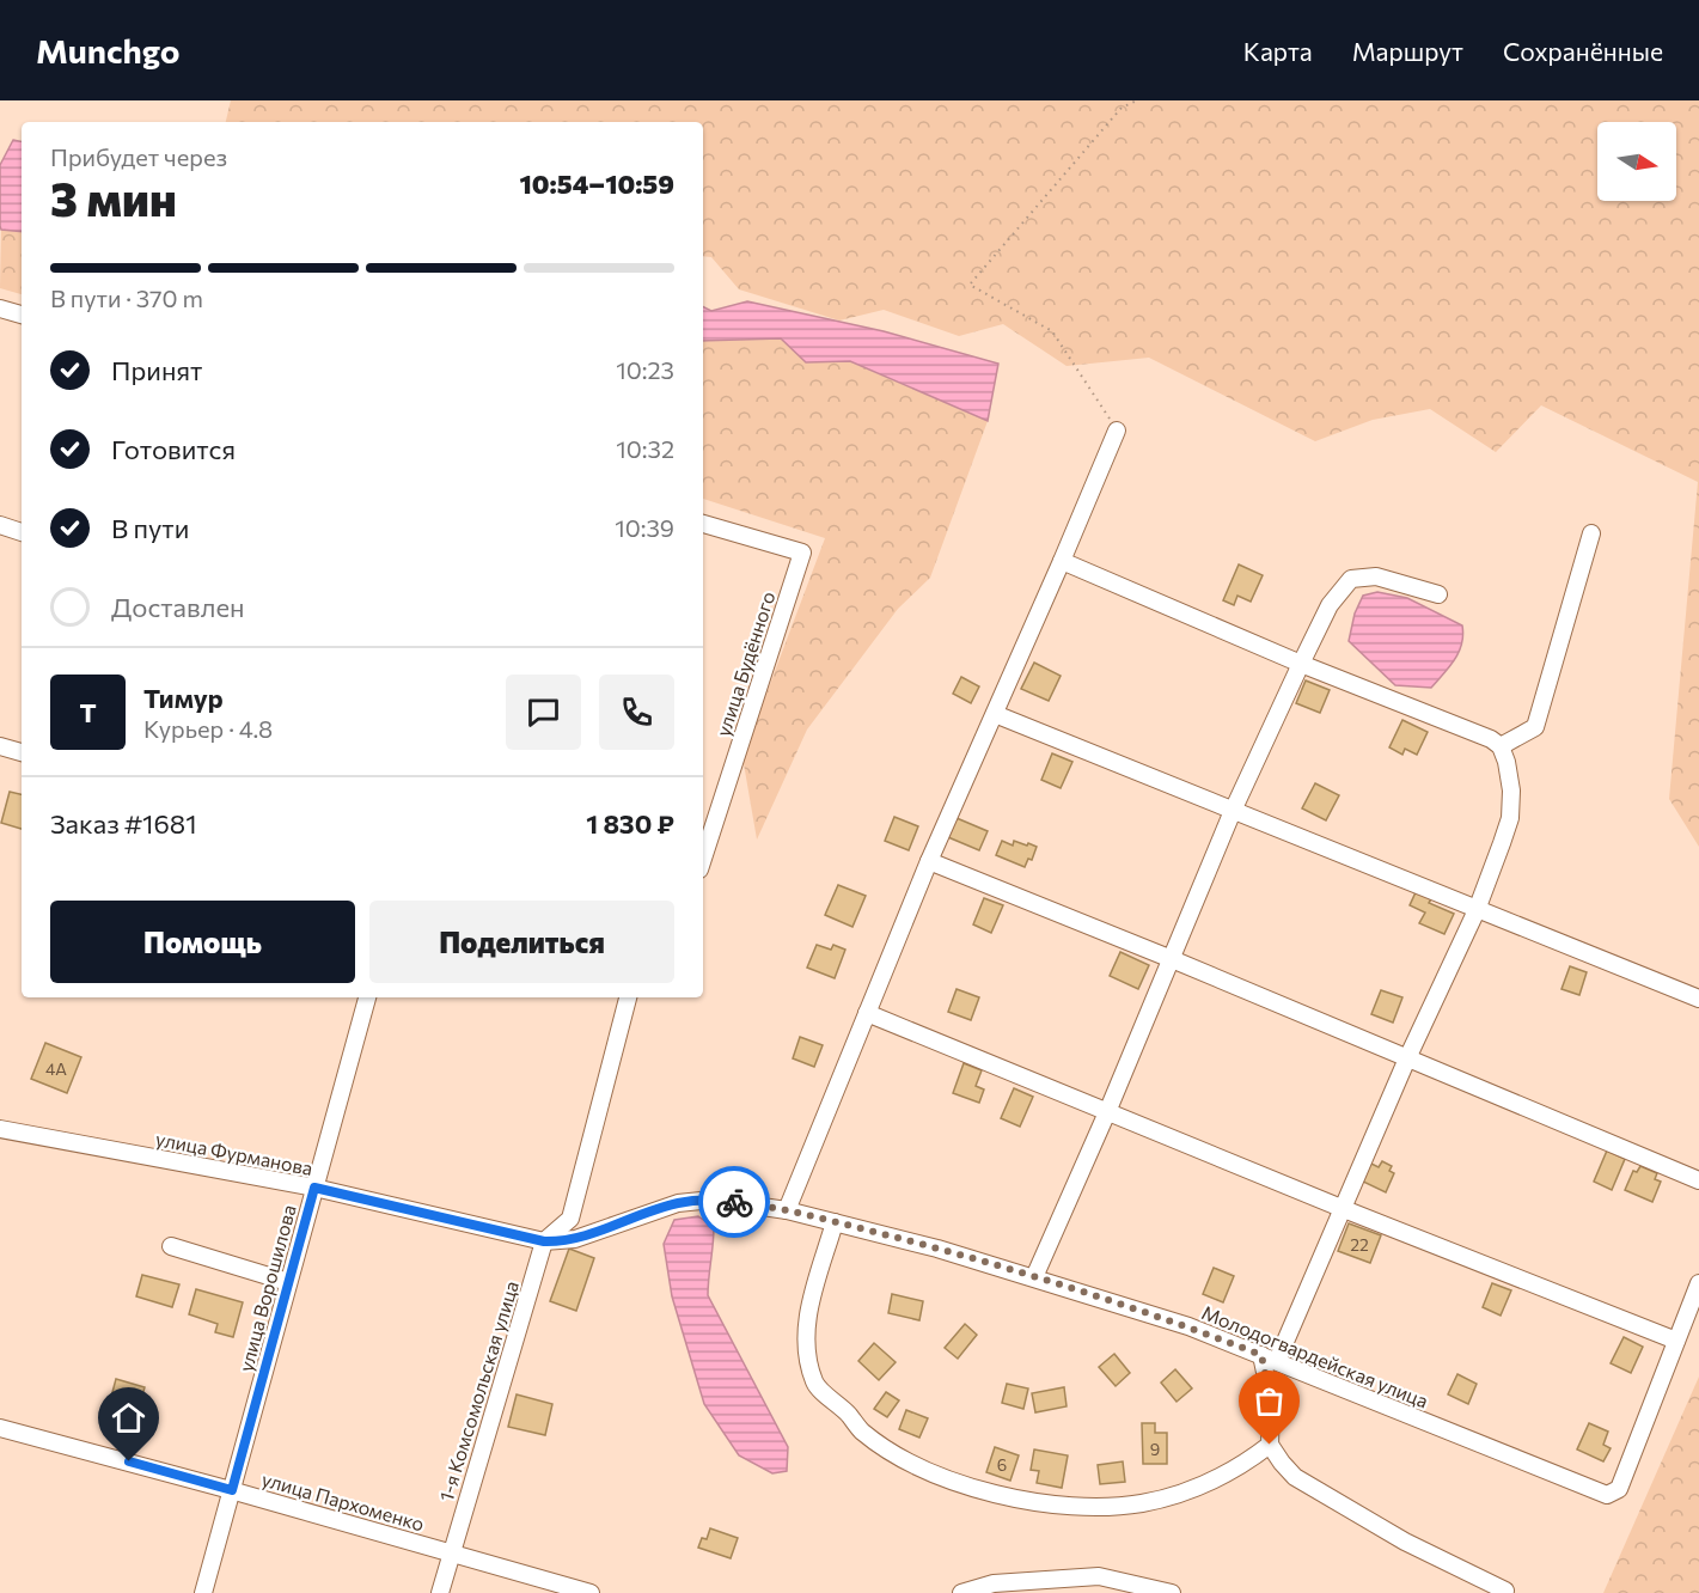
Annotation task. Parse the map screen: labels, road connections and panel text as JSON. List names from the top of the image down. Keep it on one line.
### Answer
{"streets":{"street":["улица Будённого","улица Фурманова","улица Ворошилова","Молодогвардейская улица","1-я Комсомольская улица","улица Пархоменко"]},"crossings":[["улица Фурманова","улица Ворошилова"],["улица Фурманова","Молодогвардейская улица"],["улица Фурманова","1-я Комсомольская улица"],["улица Ворошилова","улица Пархоменко"],["Молодогвардейская улица","1-я Комсомольская улица"],["1-я Комсомольская улица","улица Пархоменко"]],"house_numbers":["4А","22","9","6"],"north":"right","page":{"header":"Munchgo","nav":["Карта","Маршрут","Сохранённые"],"heading":["3 мин","Прибудет через","10:54–10:59"],"panel":["Тимур","Курьер · 4.8","Заказ #1681","1 830 ₽"],"bar":"В пути · 370 m","list":[["Принят","10:23"],["Готовится","10:32"],["В пути","10:39"],"Доставлен"],"round":"Т","buttons":["Помощь","Поделиться"]}}
